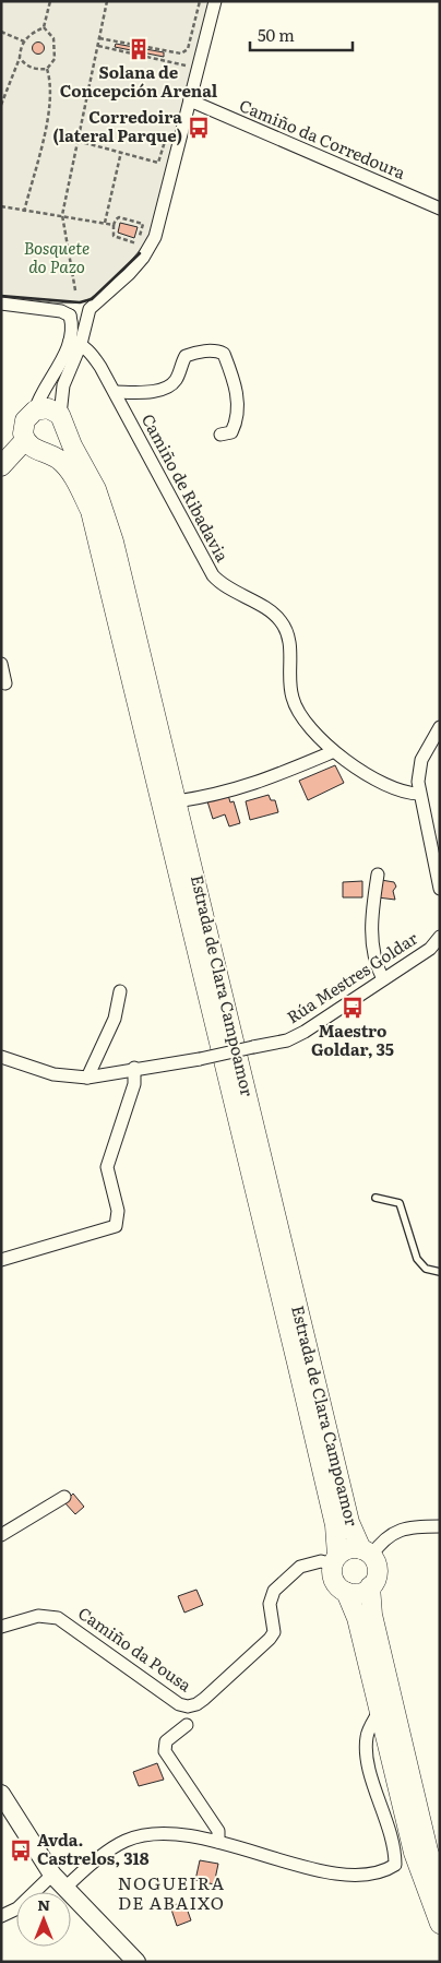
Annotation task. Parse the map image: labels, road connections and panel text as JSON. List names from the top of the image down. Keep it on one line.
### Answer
{"streets":{"main road":["Estrada de Clara Campoamor"],"street":["Camiño da Corredoura","Camiño de Ribadavia","Rúa Mestres Goldar","Camiño da Pousa"]},"crossings":[["Estrada de Clara Campoamor","Camiño da Pousa"]],"districts":["NOGUEIRA DE ABAIXO"],"parks":["Bosquete do Pazo"],"places":{"building":["Solana de Concepción Arenal"],"bus stop":["Corredoira (lateral Parque)","Maestro Goldar, 35","Avda. Castrelos, 318"]},"scale_bar":"50 m","north":"top"}
